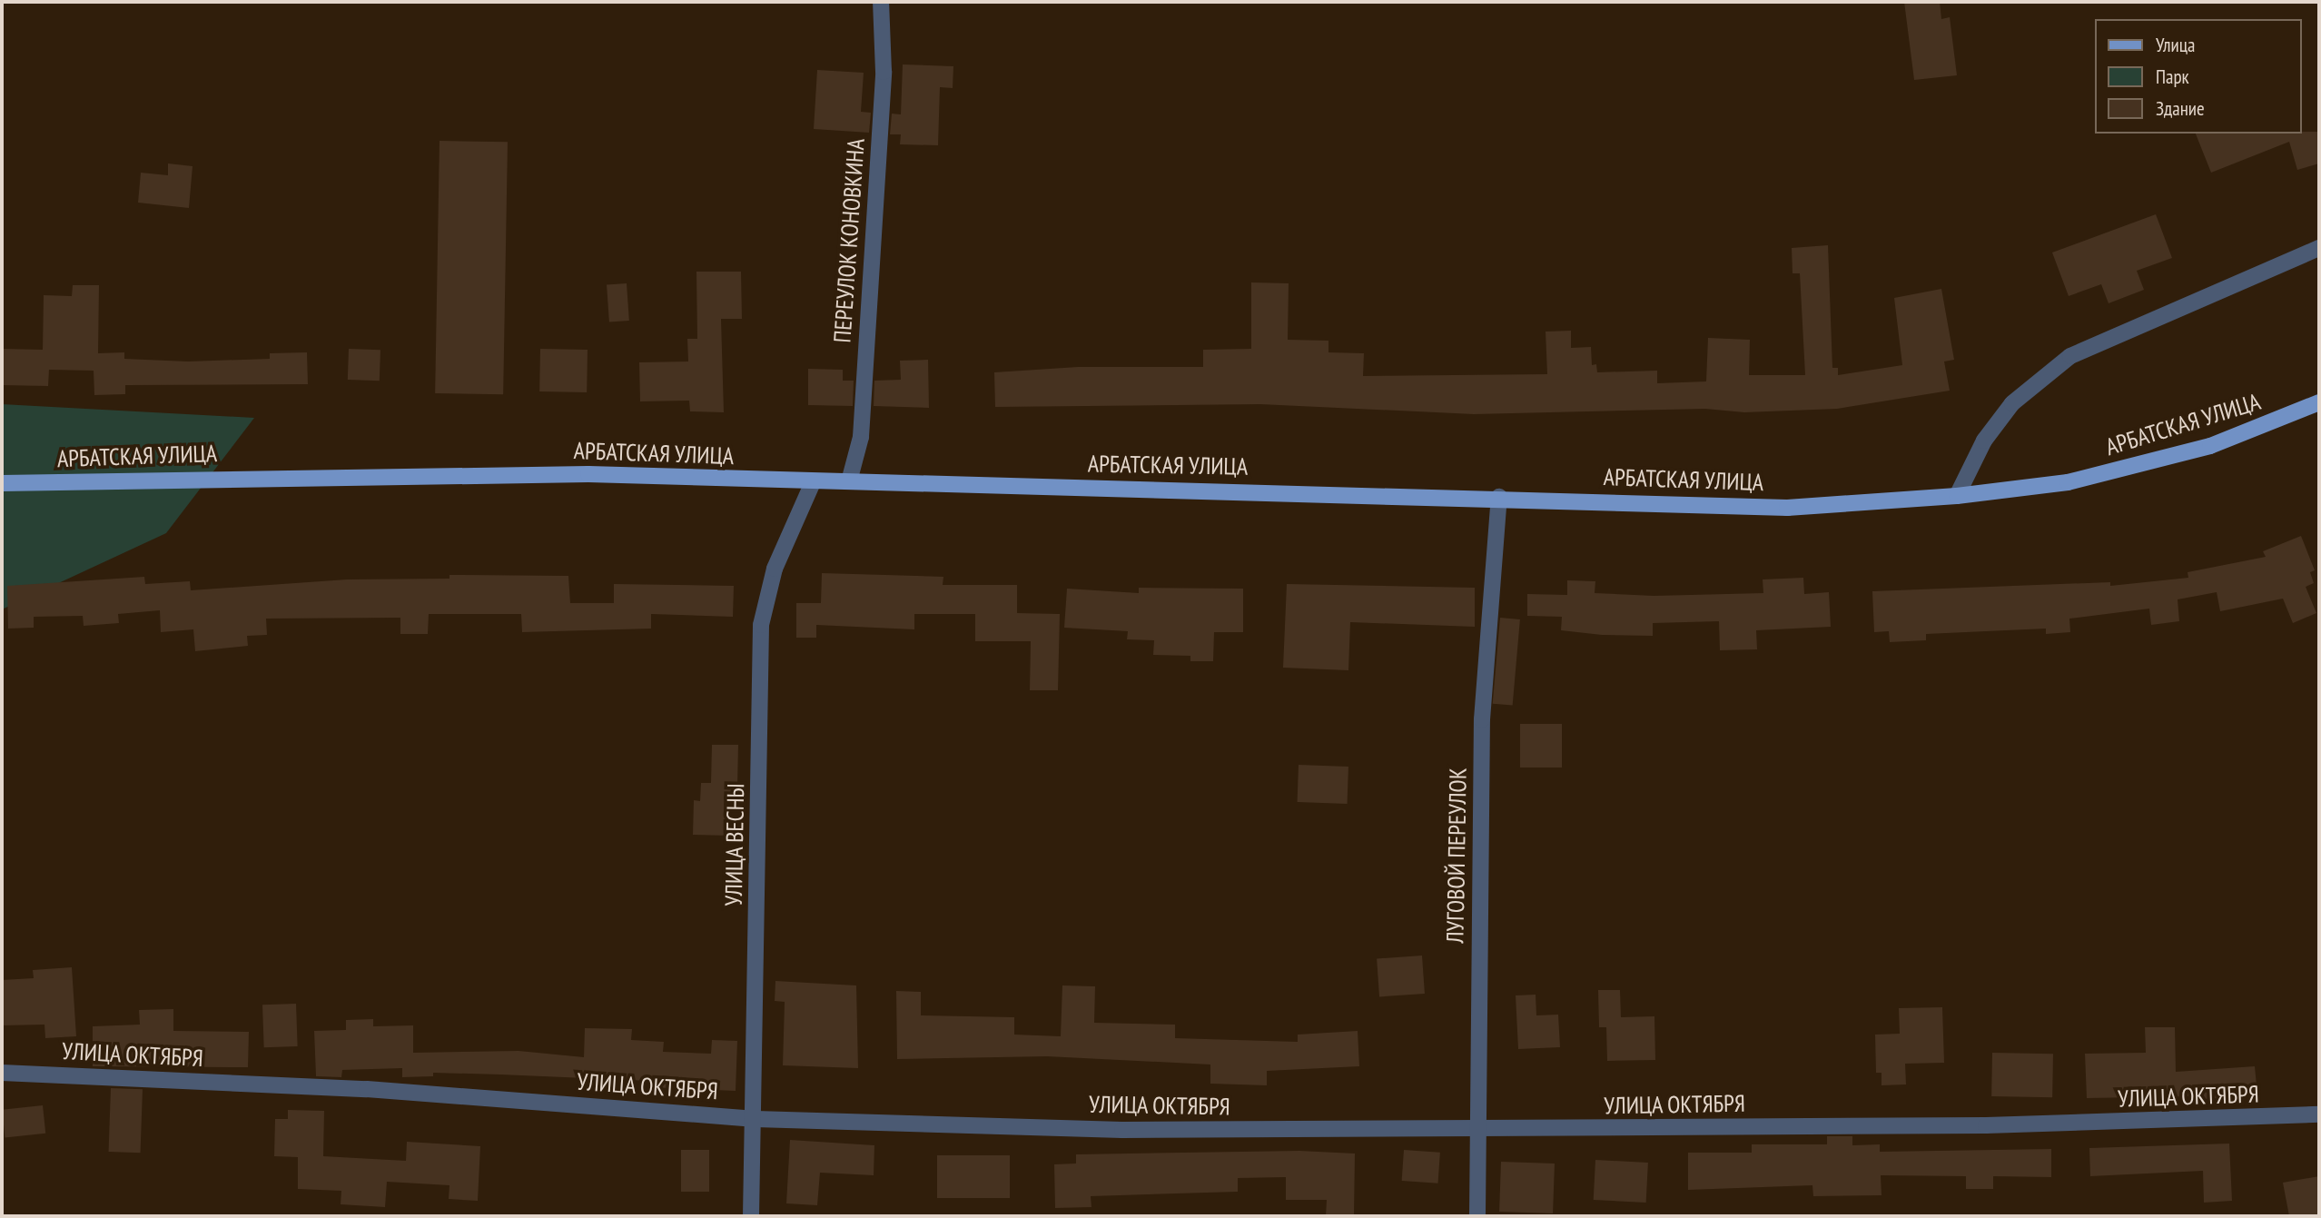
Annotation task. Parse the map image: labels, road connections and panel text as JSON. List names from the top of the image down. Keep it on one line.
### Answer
{"streets":{"main road":["АРБАТСКАЯ УЛИЦА"],"street":["ПЕРЕУЛОК КОНОВКИНА","УЛИЦА ВЕСНЫ","ЛУГОВОЙ ПЕРЕУЛОК","УЛИЦА ОКТЯБРЯ"]},"crossings":[["ПЕРЕУЛОК КОНОВКИНА","АРБАТСКАЯ УЛИЦА"],["АРБАТСКАЯ УЛИЦА","УЛИЦА ВЕСНЫ"],["АРБАТСКАЯ УЛИЦА","ЛУГОВОЙ ПЕРЕУЛОК"],["УЛИЦА ВЕСНЫ","УЛИЦА ОКТЯБРЯ"],["ЛУГОВОЙ ПЕРЕУЛОК","УЛИЦА ОКТЯБРЯ"]],"legend":["Улица","Парк","Здание"]}
